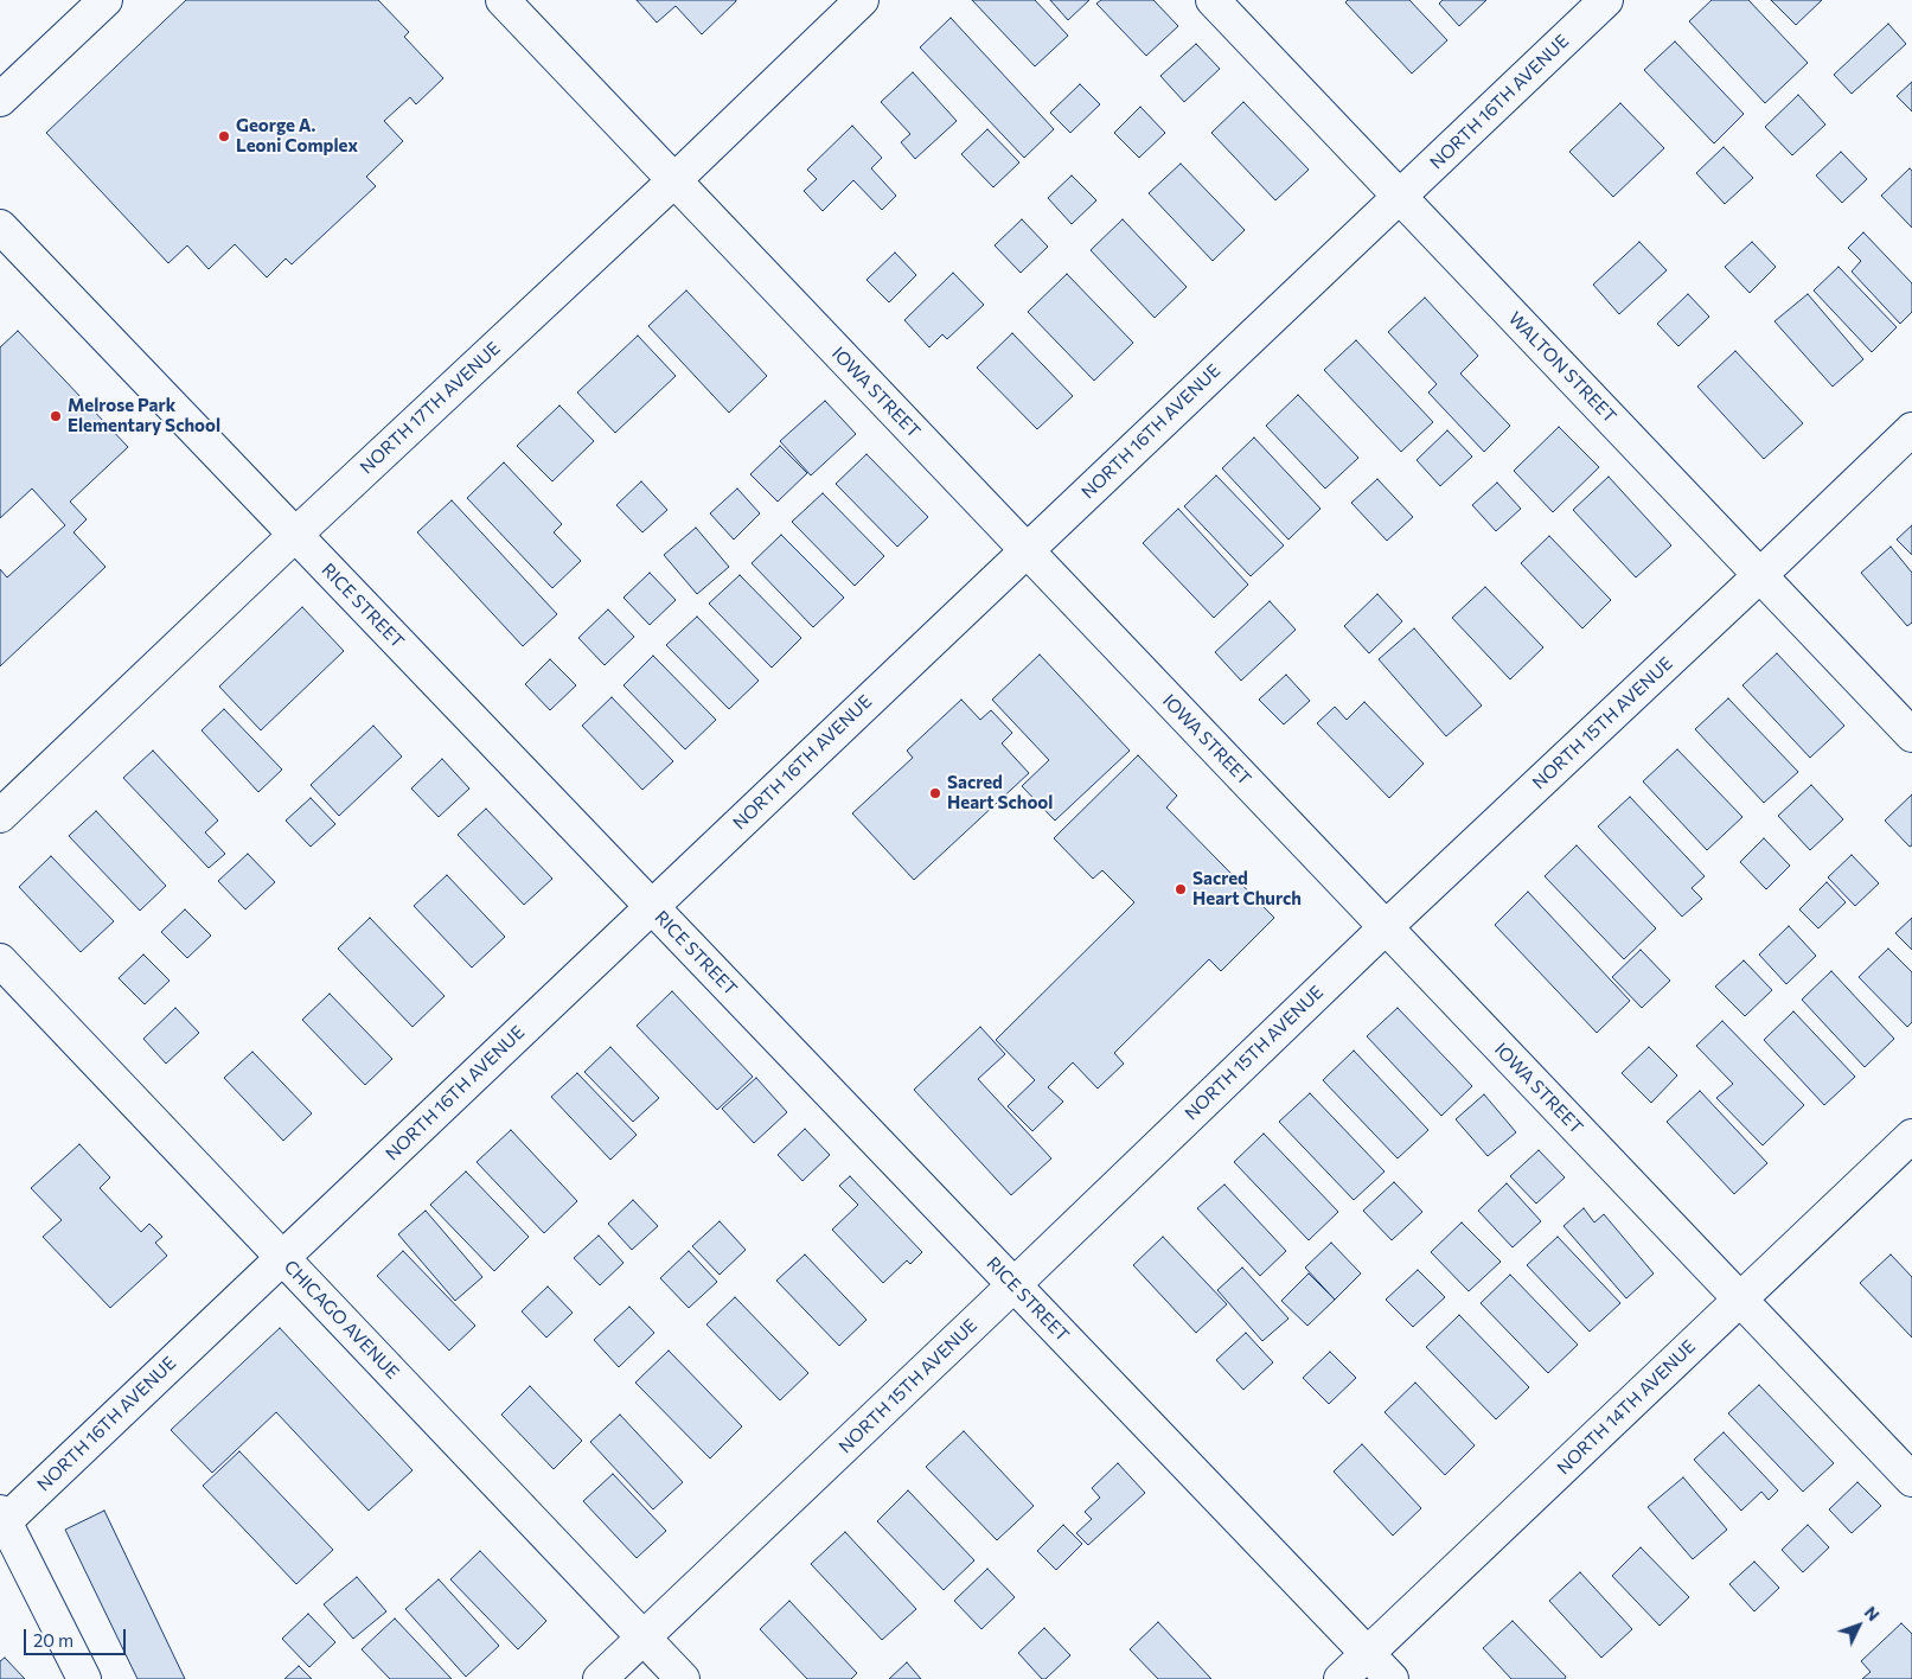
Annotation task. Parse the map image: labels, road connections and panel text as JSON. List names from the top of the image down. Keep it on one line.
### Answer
{"streets":{"street":["NORTH 16TH AVENUE","WALTON STREET","IOWA STREET","NORTH 17TH AVENUE","RICE STREET","NORTH 15TH AVENUE","CHICAGO AVENUE","NORTH 14TH AVENUE"]},"crossings":[["NORTH 16TH AVENUE","WALTON STREET"],["NORTH 16TH AVENUE","IOWA STREET"],["NORTH 16TH AVENUE","RICE STREET"],["NORTH 16TH AVENUE","CHICAGO AVENUE"],["WALTON STREET","NORTH 15TH AVENUE"],["IOWA STREET","NORTH 17TH AVENUE"],["IOWA STREET","NORTH 15TH AVENUE"],["IOWA STREET","NORTH 14TH AVENUE"],["NORTH 17TH AVENUE","RICE STREET"],["RICE STREET","NORTH 15TH AVENUE"],["RICE STREET","NORTH 14TH AVENUE"],["NORTH 15TH AVENUE","CHICAGO AVENUE"]],"places":["George A. Leoni Complex","Melrose Park Elementary School","Sacred Heart School","Sacred Heart Church"],"scale_bar":"20 m","north":"top right"}
